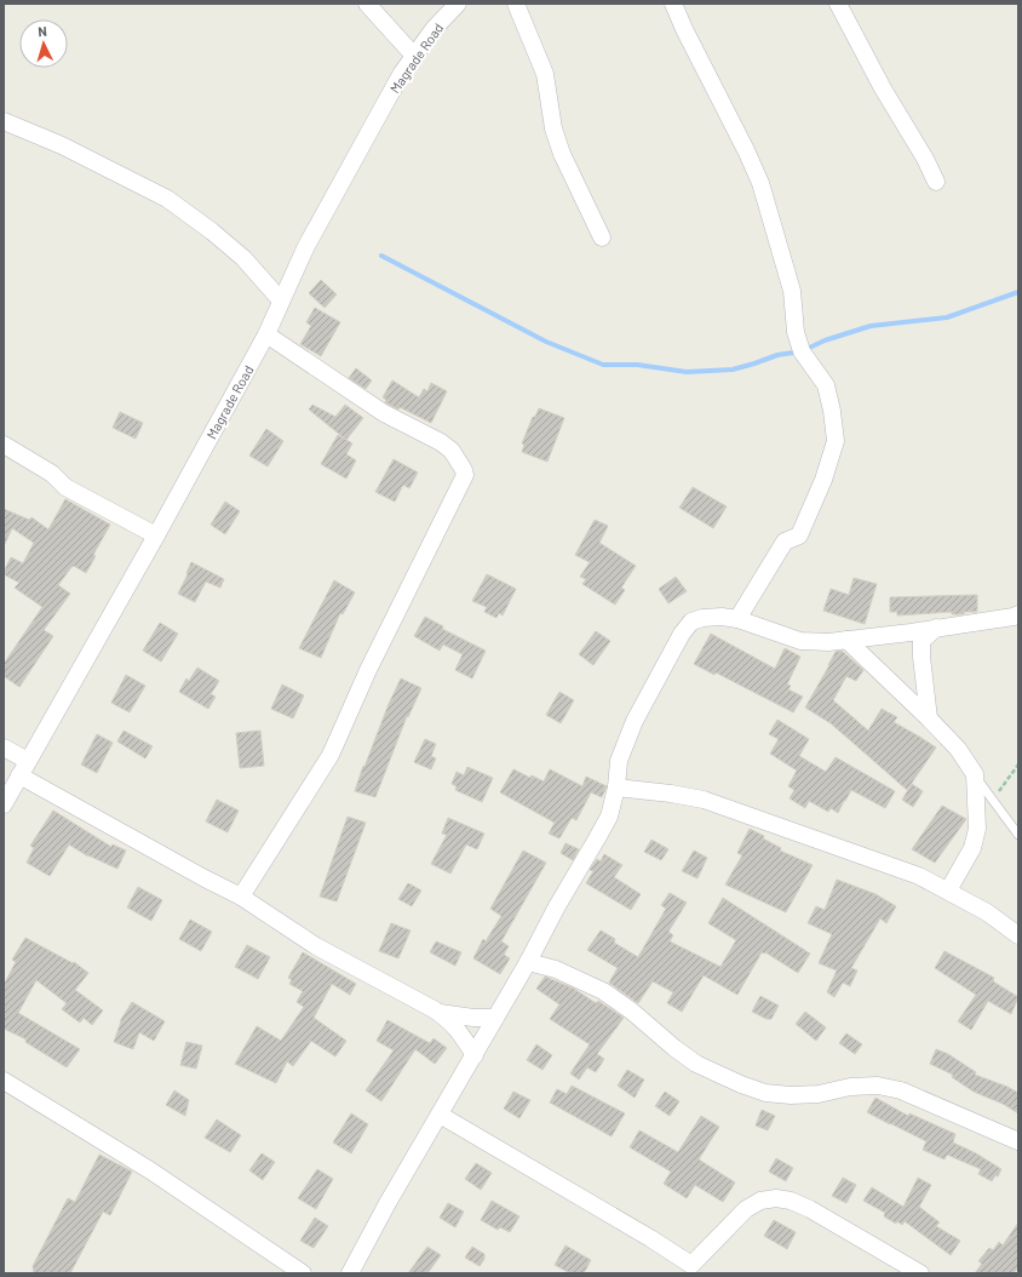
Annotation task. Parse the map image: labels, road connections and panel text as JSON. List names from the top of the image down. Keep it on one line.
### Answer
{"streets":{"street":["Magrade Road"]},"north":"top"}
